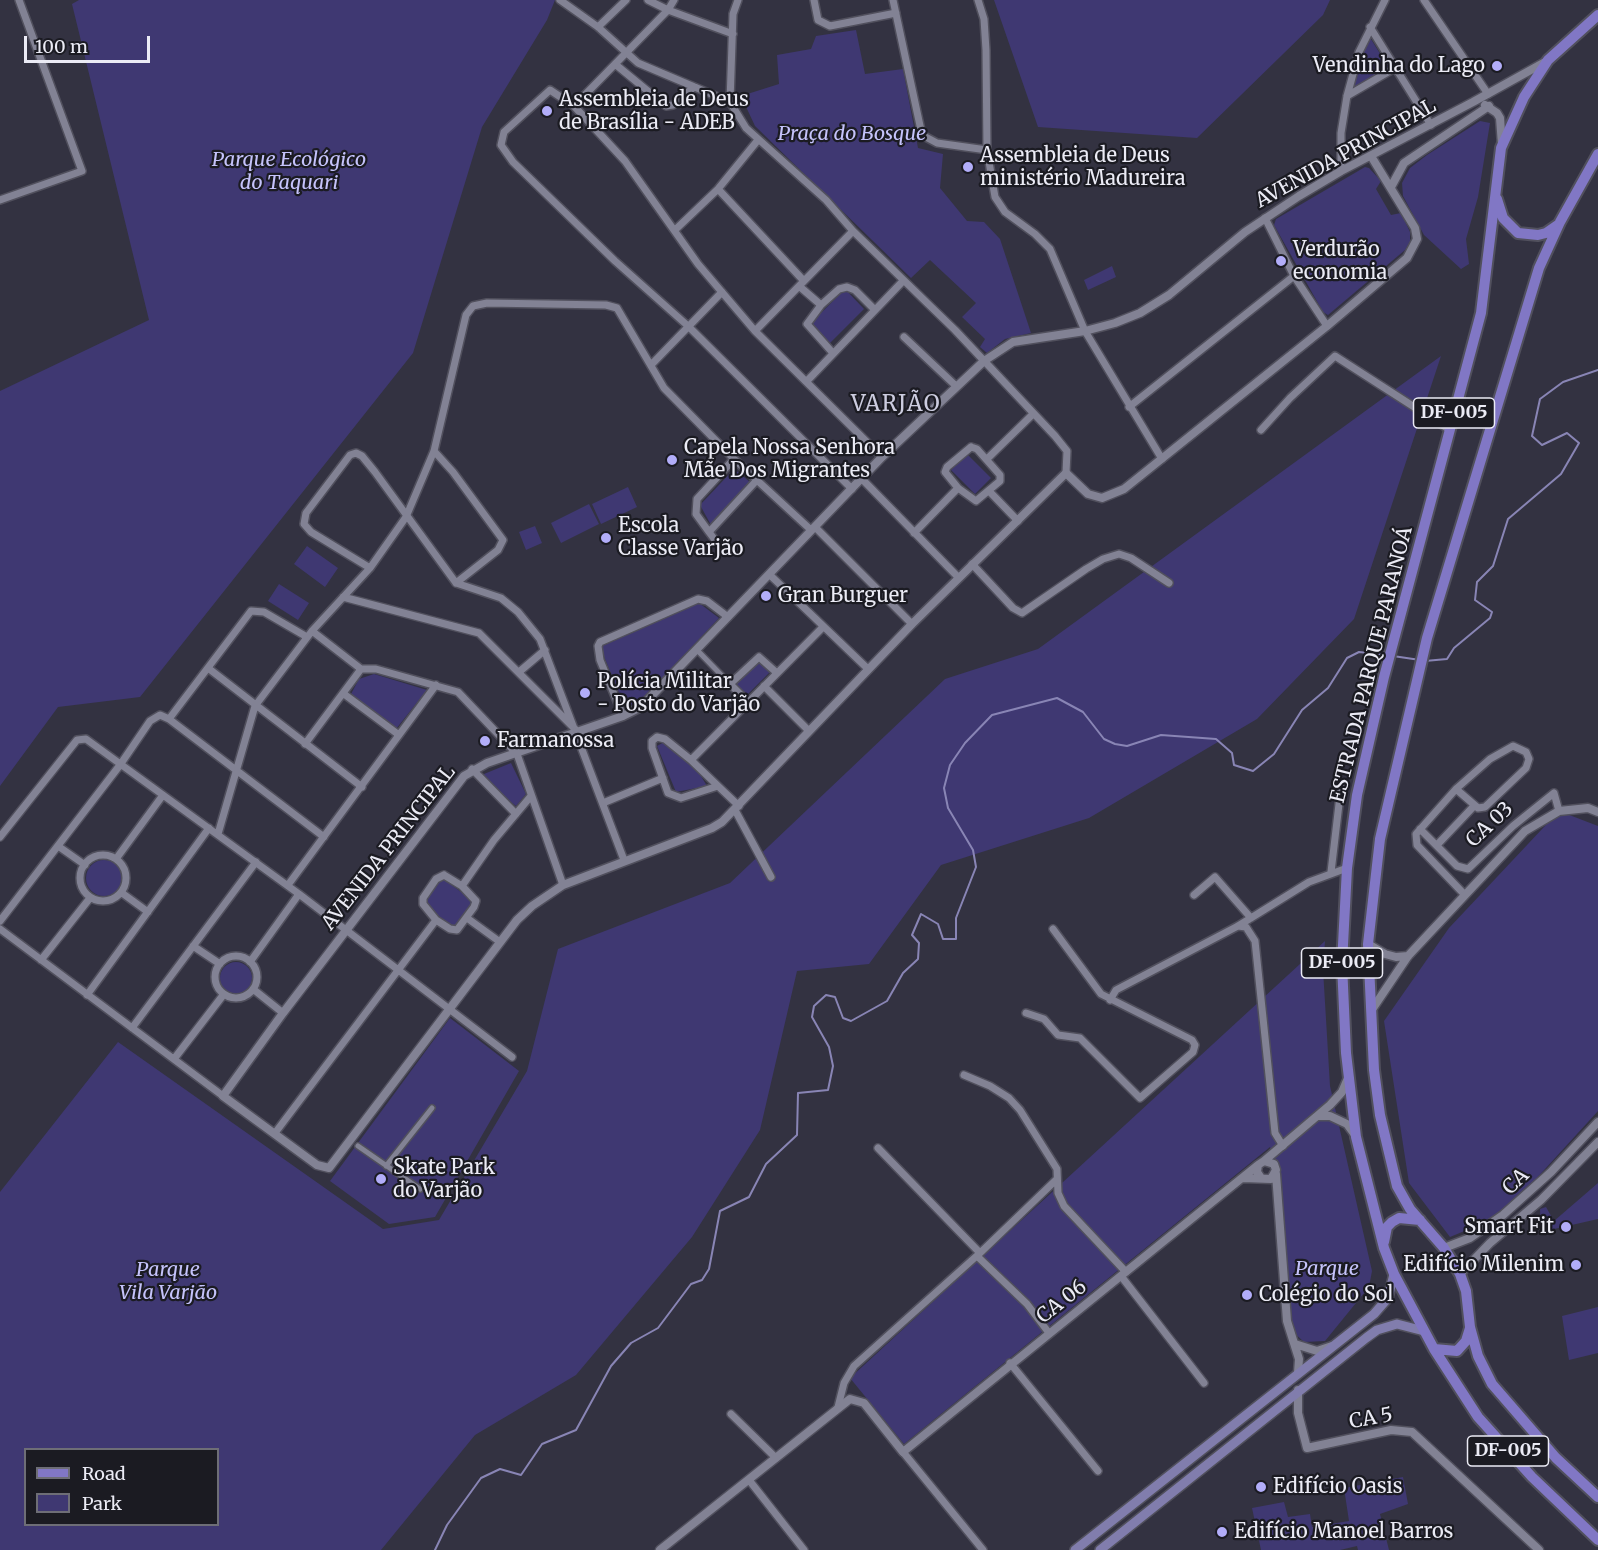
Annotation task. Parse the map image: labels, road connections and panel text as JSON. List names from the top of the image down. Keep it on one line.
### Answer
{"streets":{"main road":["DF-005","ESTRADA PARQUE PARANOÁ"],"street":["AVENIDA PRINCIPAL","CA 03","CA","CA 06","CA 5"]},"crossings":[["AVENIDA PRINCIPAL","ESTRADA PARQUE PARANOÁ"],["DF-005","CA 03"],["DF-005","CA"],["ESTRADA PARQUE PARANOÁ","CA 06"]],"districts":["VARJÃO"],"parks":["Praça do Bosque","Parque Ecológico do Taquari","Parque","Parque Vila Varjão"],"places":["Vendinha do Lago","Assembleia de Deus de Brasília - ADEB","Assembleia de Deus ministério Madureira","Verdurão economia","Capela Nossa Senhora Mãe Dos Migrantes","Escola Classe Varjão","Gran Burguer","Polícia Militar - Posto do Varjão","Farmanossa","Skate Park do Varjão","Smart Fit","Edifício Milenim","Colégio do Sol","Edifício Oasis","Edifício Manoel Barros"],"legend":["Road","Park"],"scale_bar":"100 m"}
